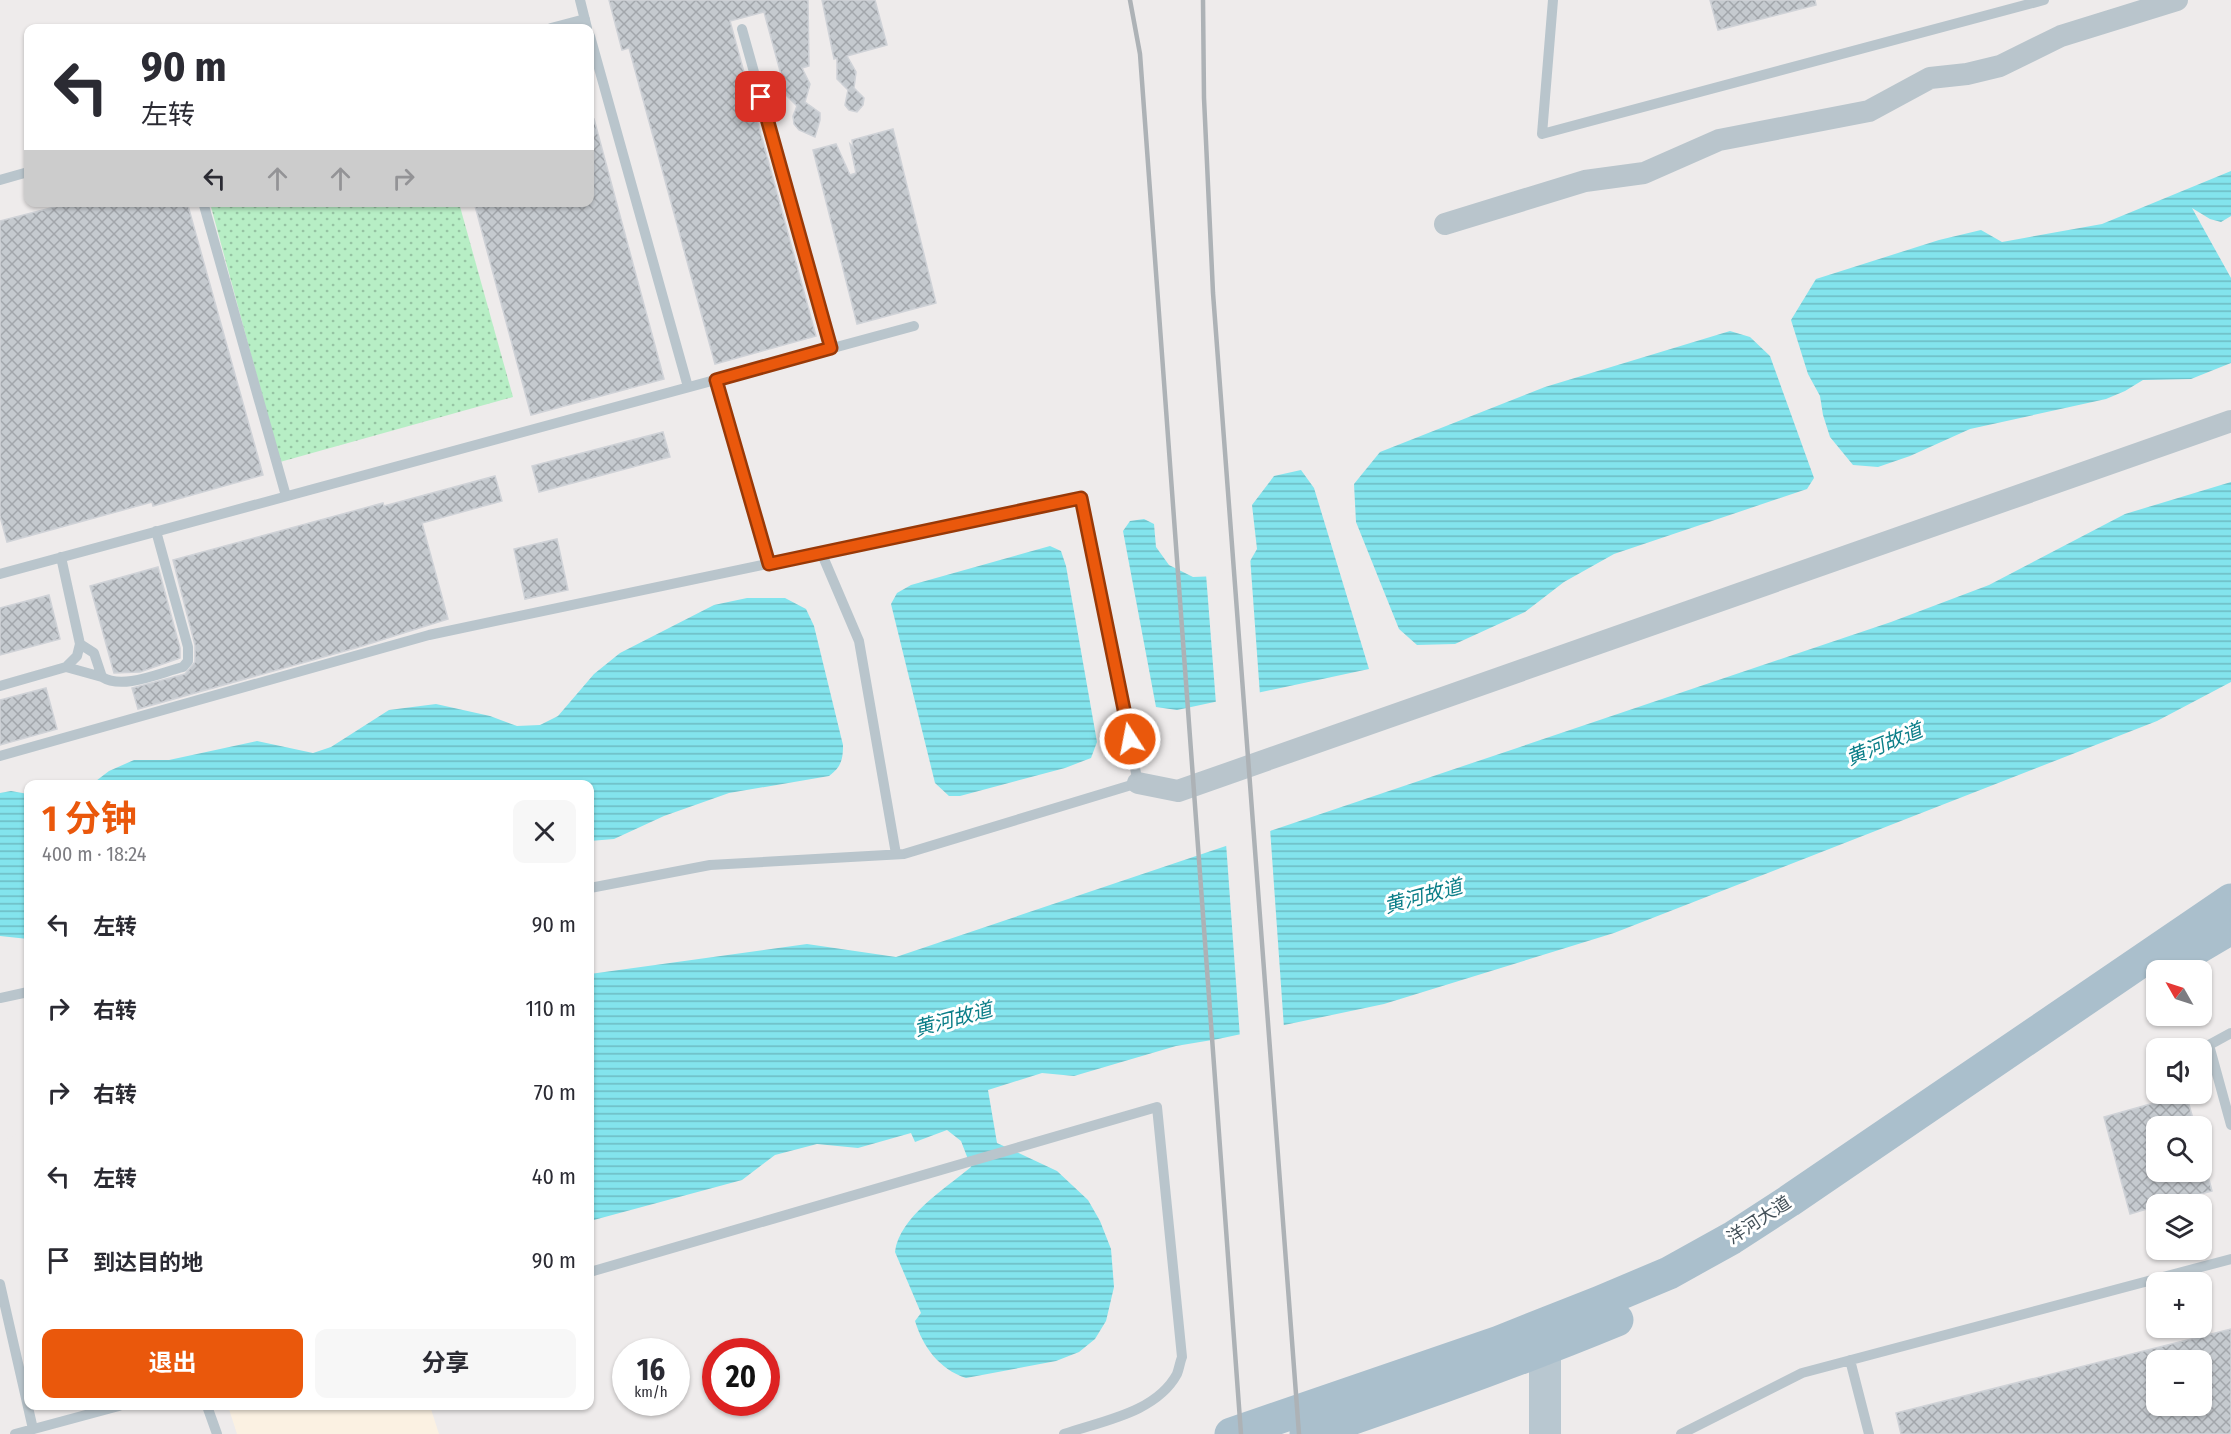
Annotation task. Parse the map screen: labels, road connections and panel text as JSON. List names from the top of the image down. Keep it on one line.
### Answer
{"streets":{"main road":["洋河大道"]},"water":["黄河故道"],"north":"top left","page":{"turn":["90 m","左转"],"heading":["1 分钟","400 m · 18:24"],"list":[{"name":"左转","value":"90 m"},{"name":"右转","value":"110 m"},{"name":"右转","value":"70 m"},{"name":"左转","value":"40 m"},{"name":"到达目的地","value":"90 m"}],"map_buttons":["+","−"],"buttons":["退出","分享"],"speed":"16 km/h","limit":"20"}}
